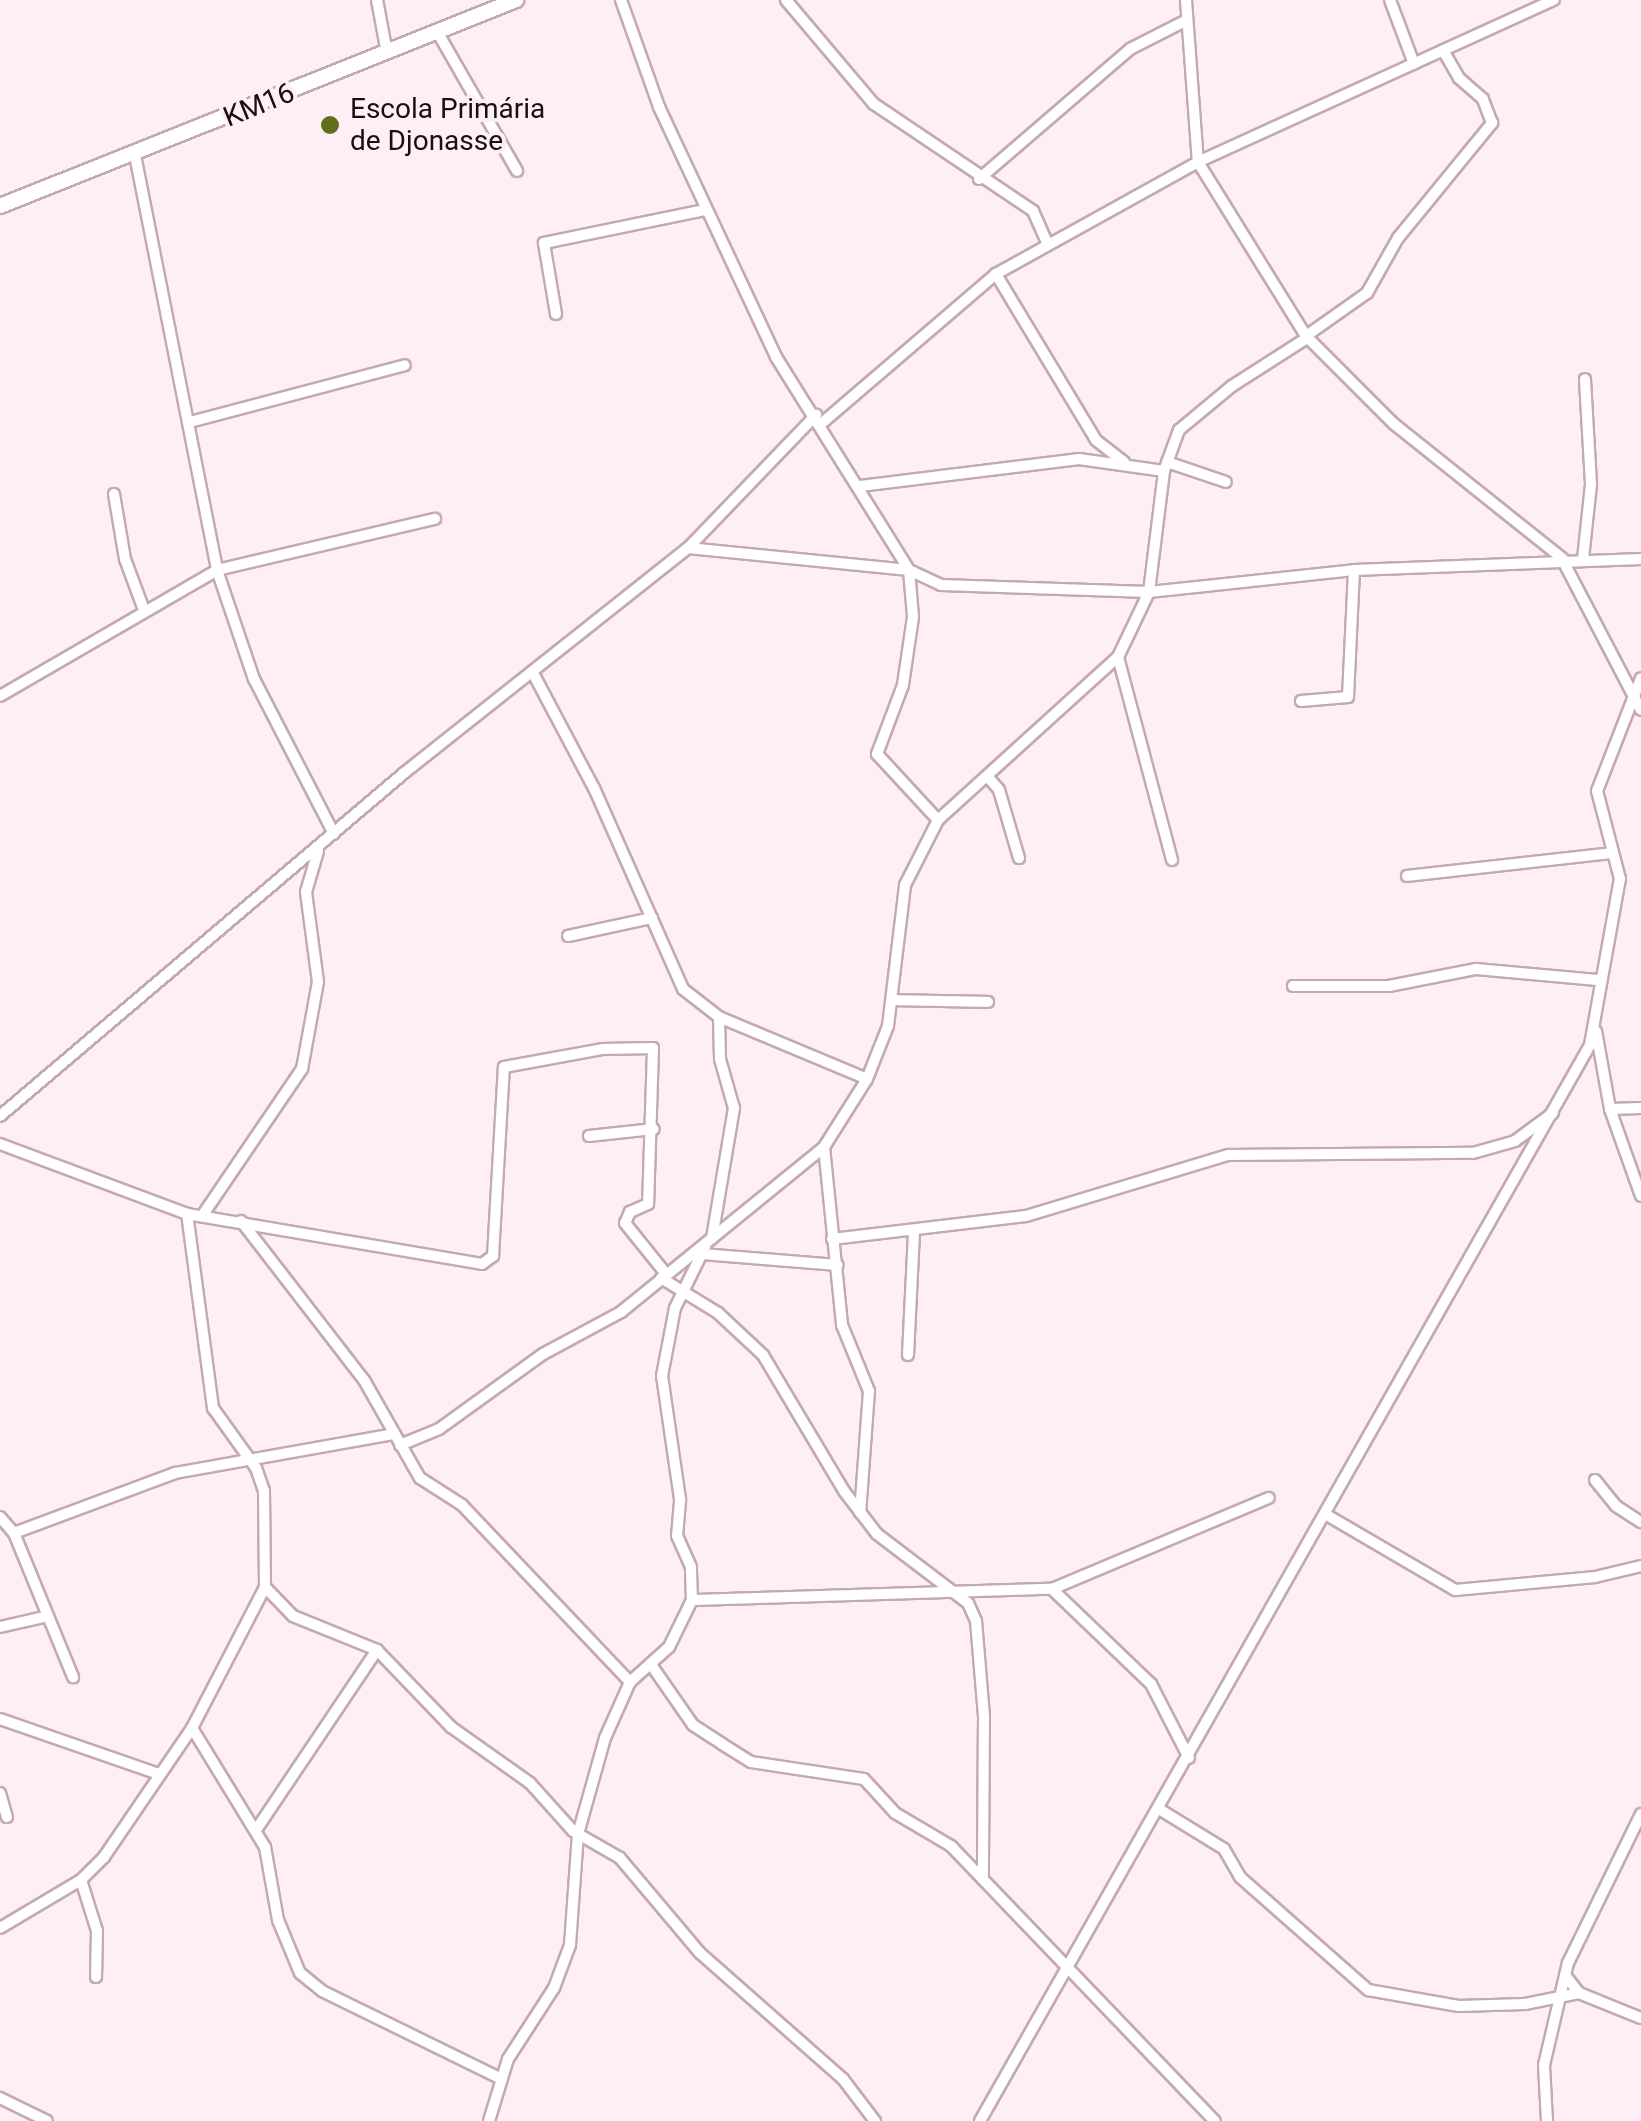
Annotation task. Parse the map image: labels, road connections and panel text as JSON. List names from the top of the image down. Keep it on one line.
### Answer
{"streets":{"street":["KM16"]},"places":["Escola Primária de Djonasse"]}
